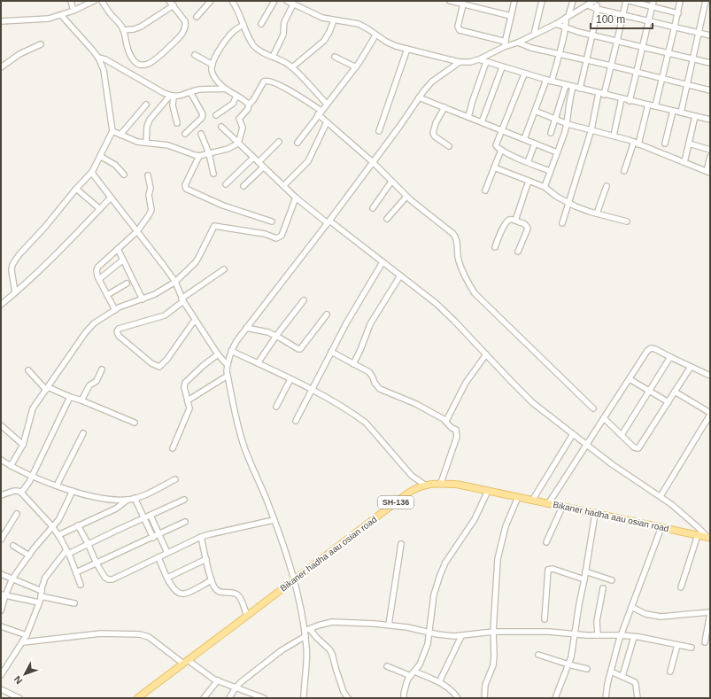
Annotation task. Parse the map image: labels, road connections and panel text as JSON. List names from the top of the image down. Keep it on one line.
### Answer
{"streets":{"main road":["SH-136","Bikaner hadha aau osian road"]},"scale_bar":"100 m","north":"bottom left"}
